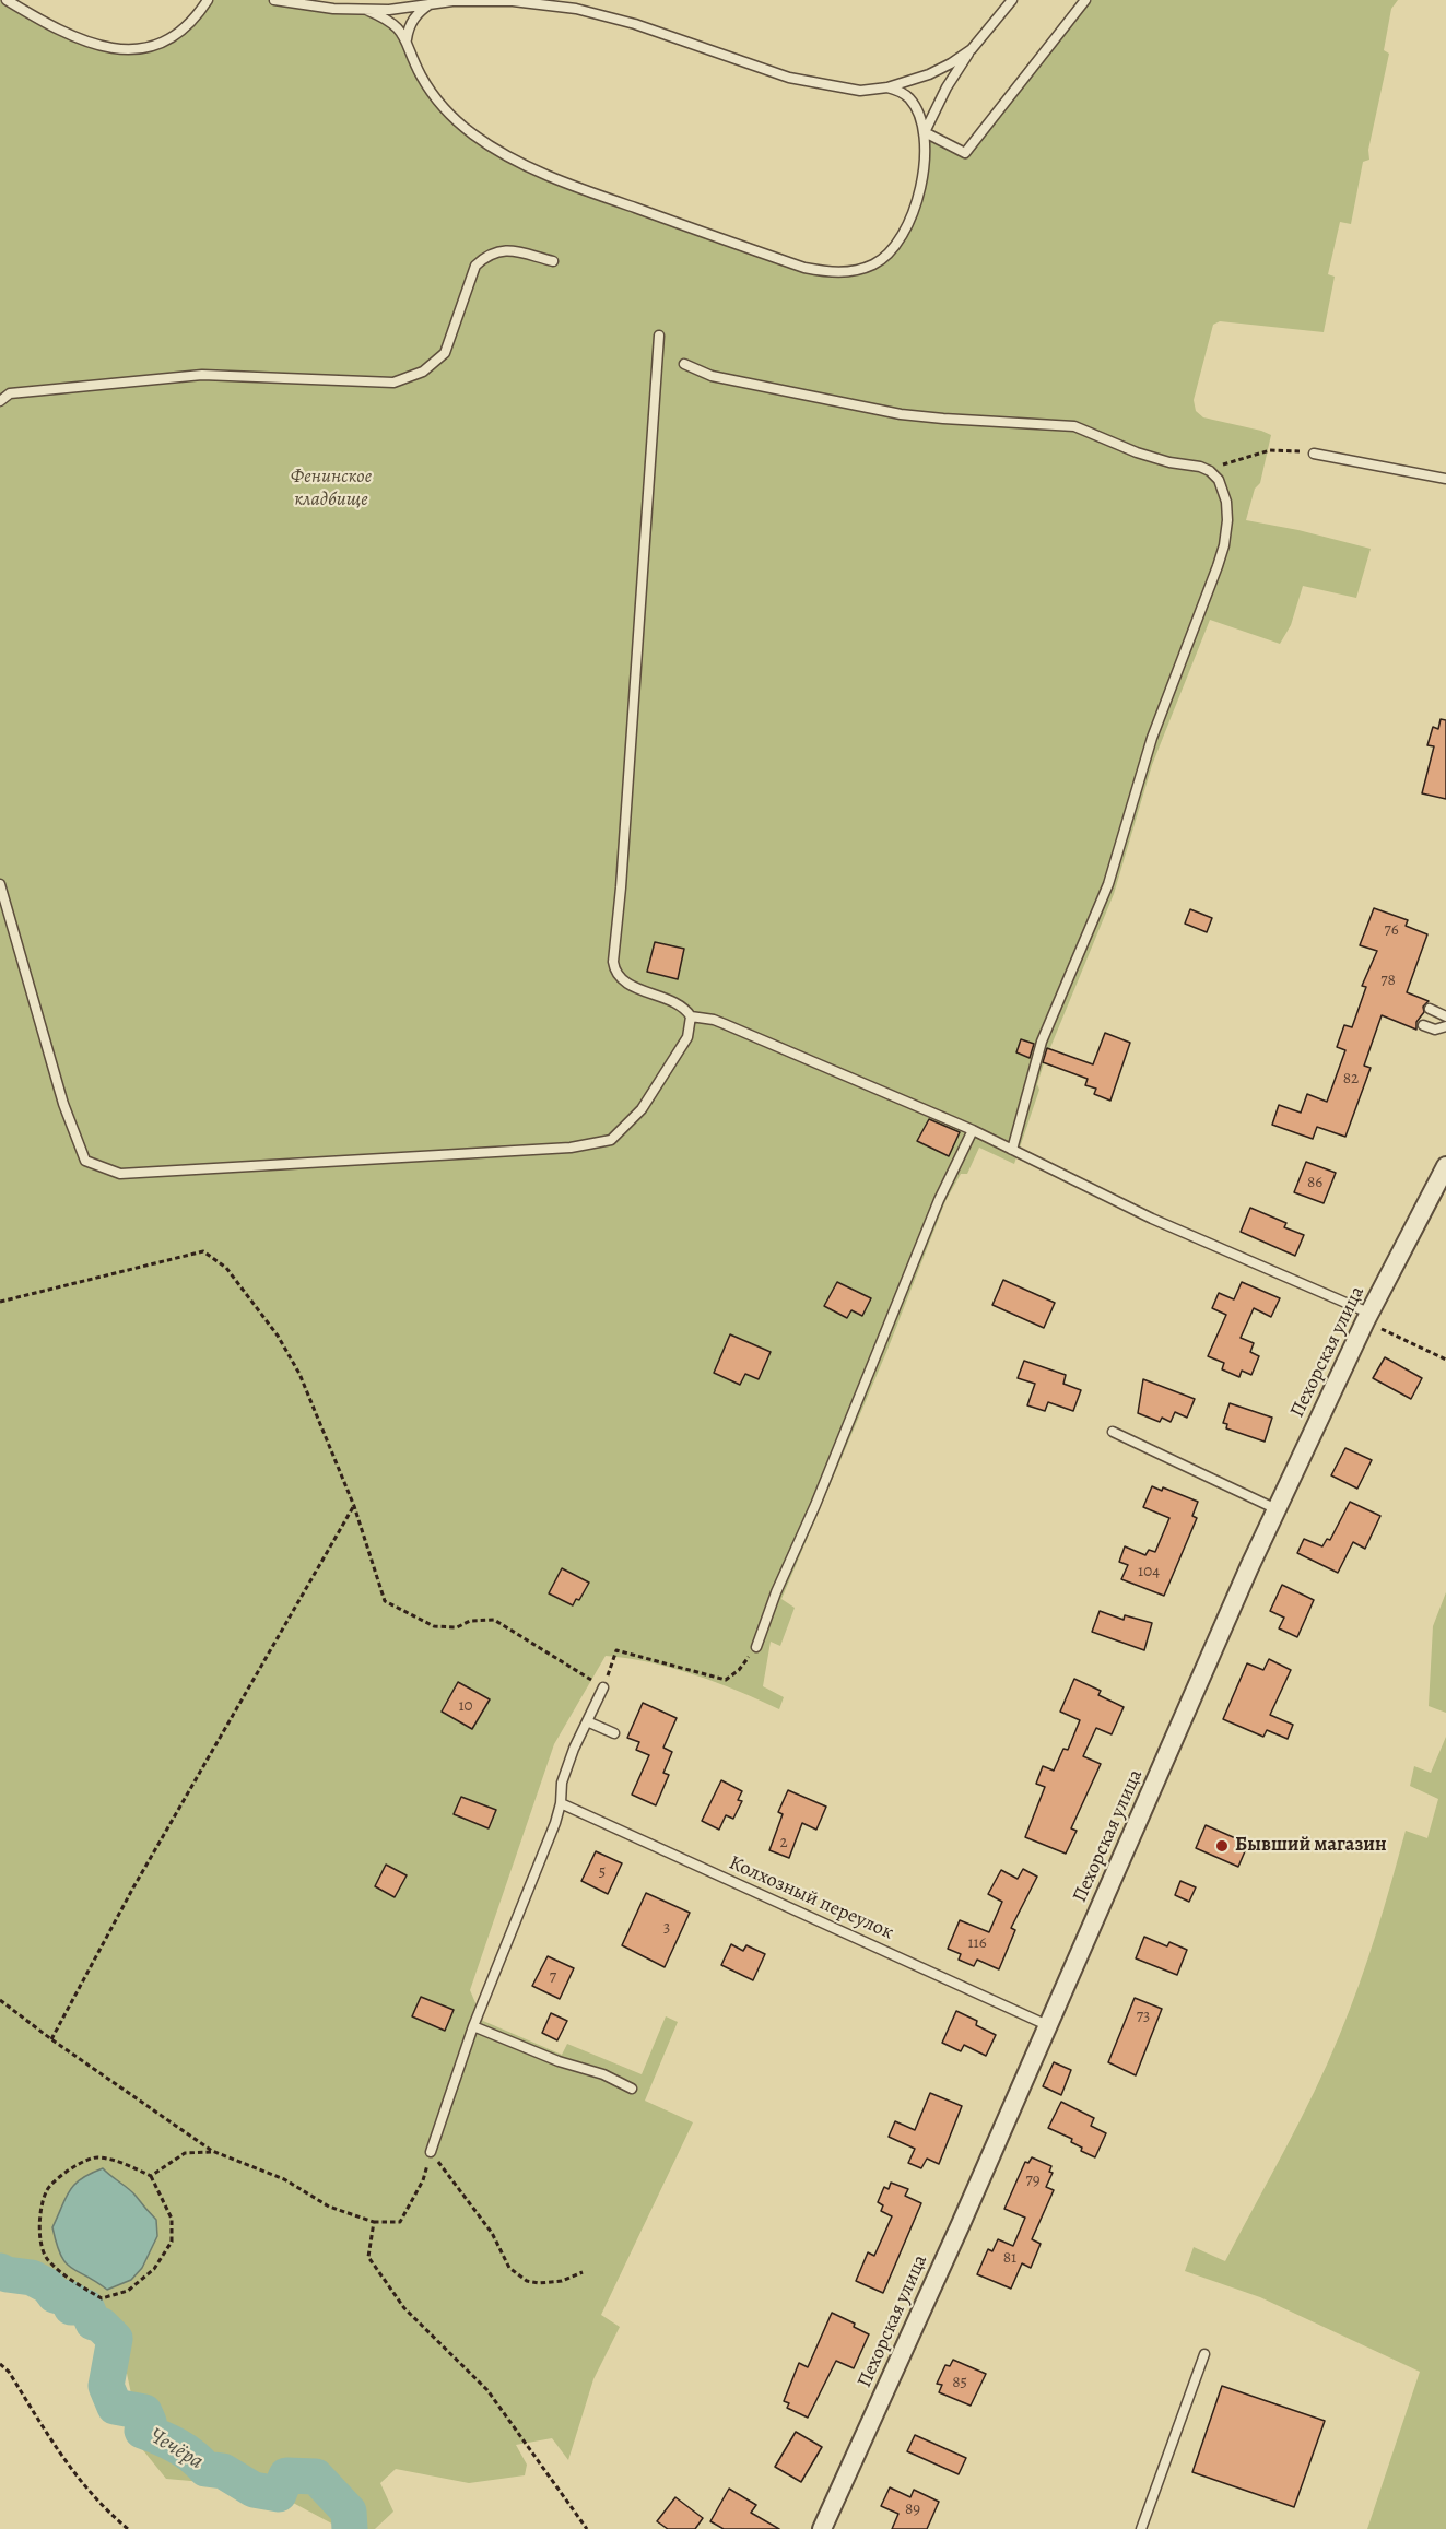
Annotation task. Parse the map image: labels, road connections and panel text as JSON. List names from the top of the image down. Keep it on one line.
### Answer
{"streets":{"street":["Пехорская улица"],"lane":["Колхозный переулок"]},"crossings":[["Пехорская улица","Колхозный переулок"]],"water":["Чечёра"],"parks":["Фенинское кладбище"],"places":["Бывший магазин"],"house_numbers":["76","78","82","86","104","10","2","5","3","116","7","73","79","81","85","89"]}
